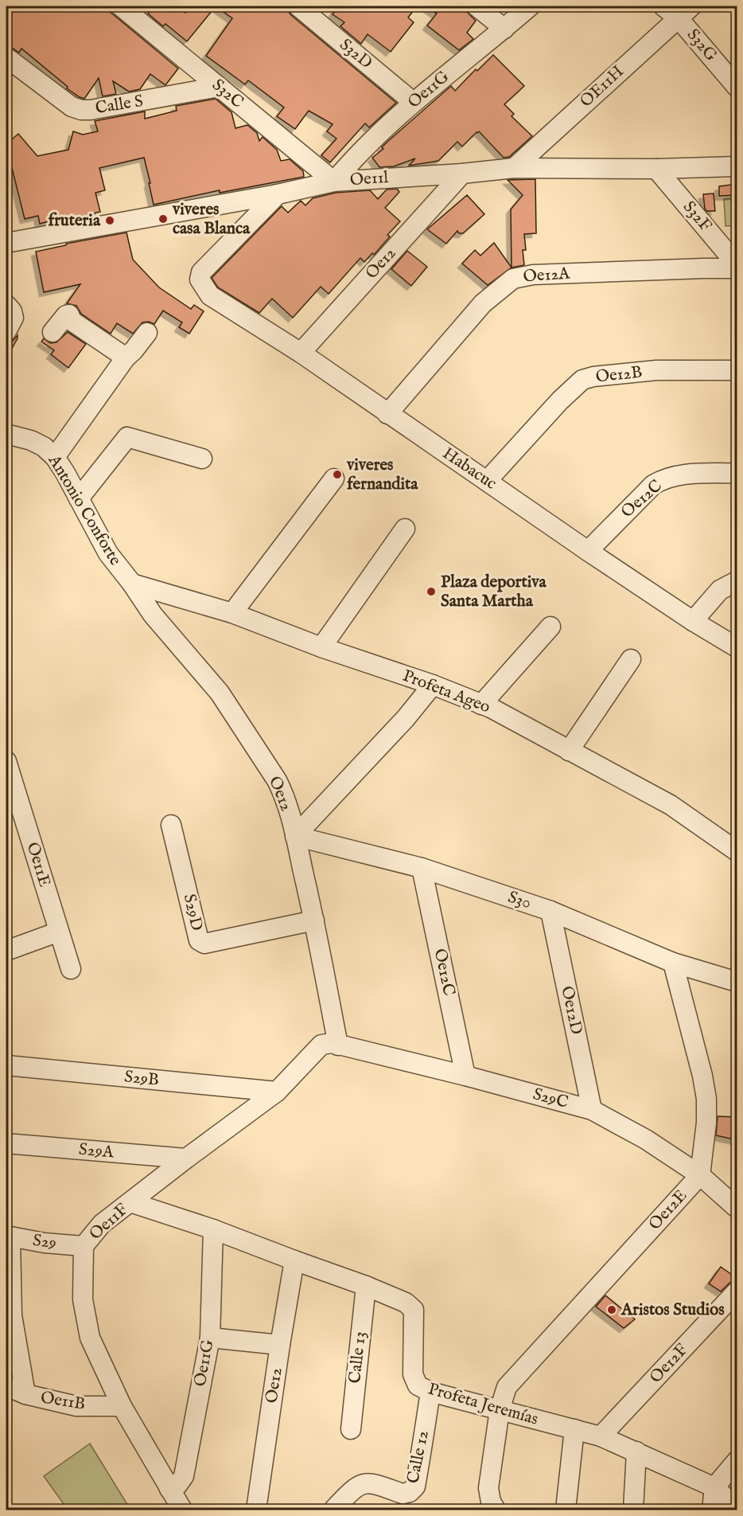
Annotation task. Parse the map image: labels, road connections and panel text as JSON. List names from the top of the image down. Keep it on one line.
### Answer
{"streets":{"street":["S32G","S32D","OE11H","Oe11G","S32C","Calle S","Oe11l","S32F","Oe12","Oe12A","Oe12B","Habacuc","Oe12C","Antonio Conforte","Profeta Ageo","Oe11E","S30","S29D","Oe12D","S29B","S29C","S29A","Oe12E","Oe11F","S29","Calle 13","Oe12F","Oe11B","Profeta Jeremías","Calle 12"]},"crossings":[["S32G","OE11H"],["S32D","Oe11G"],["OE11H","Oe11l"],["Oe11G","S32C"],["Oe11G","Oe11l"],["Oe11G","Oe11F"],["Oe11G","Profeta Jeremías"],["S32C","Calle S"],["S32C","Oe11l"],["Oe11l","S32F"],["Oe11l","Oe12"],["Oe11l","Habacuc"],["Oe12","Habacuc"],["Oe12","Antonio Conforte"],["Oe12","Profeta Ageo"],["Oe12","S30"],["Oe12","S29D"],["Oe12","S29C"],["Oe12","Oe11F"],["Oe12","Profeta Jeremías"],["Oe12A","Habacuc"],["Oe12B","Habacuc"],["Habacuc","Oe12C"],["Oe12C","S30"],["Oe12C","S29C"],["Antonio Conforte","Profeta Ageo"],["S30","Oe12D"],["S30","Oe12E"],["Oe12D","S29C"],["S29B","Oe11F"],["S29C","Oe12E"],["S29C","Oe11F"],["S29A","Oe11F"],["Oe12E","Profeta Jeremías"],["Oe11F","S29"],["Oe11F","Oe11B"],["Oe11F","Profeta Jeremías"],["Calle 13","Profeta Jeremías"],["Oe12F","Profeta Jeremías"],["Profeta Jeremías","Calle 12"]],"places":["viveres casa Blanca","fruteria","viveres fernandita","Plaza deportiva Santa Martha","Aristos Studios"]}
